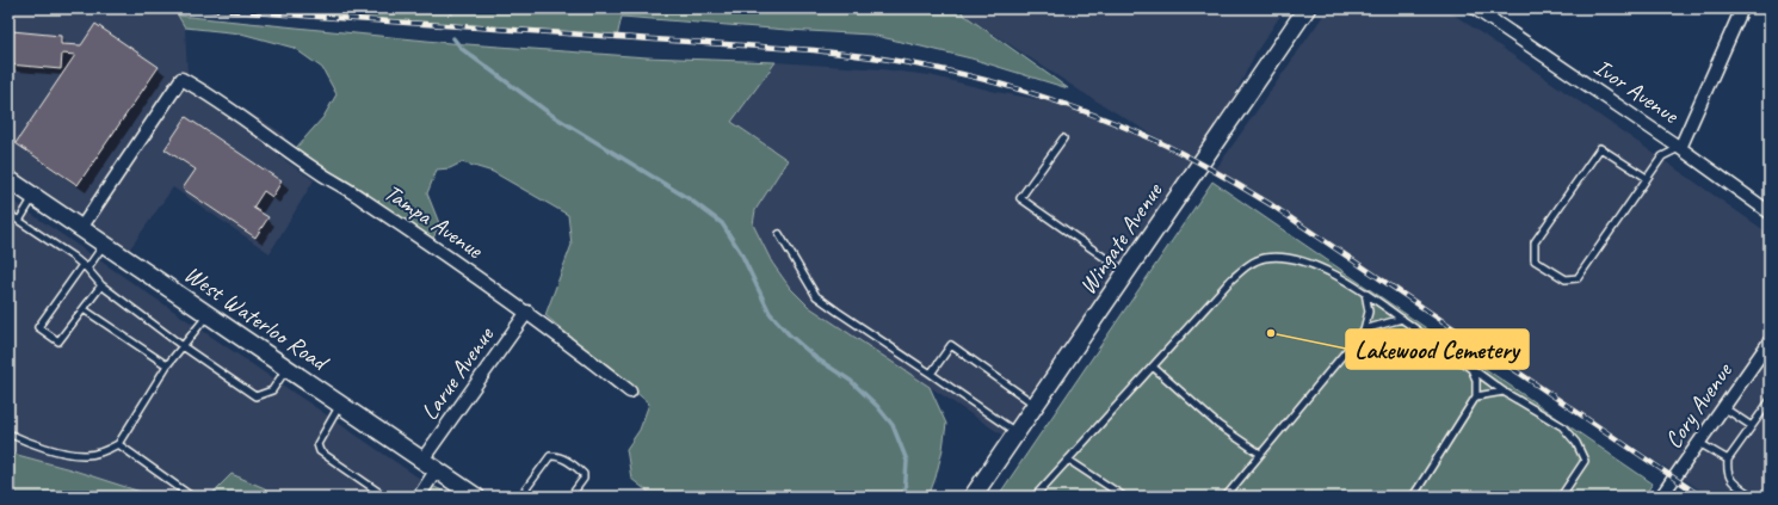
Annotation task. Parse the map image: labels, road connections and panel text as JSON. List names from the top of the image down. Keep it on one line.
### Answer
{"streets":{"street":["Ivor Avenue","Tampa Avenue","Wingate Avenue","West Waterloo Road","Larue Avenue","Cory Avenue"]},"crossings":[["Tampa Avenue","West Waterloo Road"],["Tampa Avenue","Larue Avenue"],["West Waterloo Road","Larue Avenue"]],"places":["Lakewood Cemetery"]}
